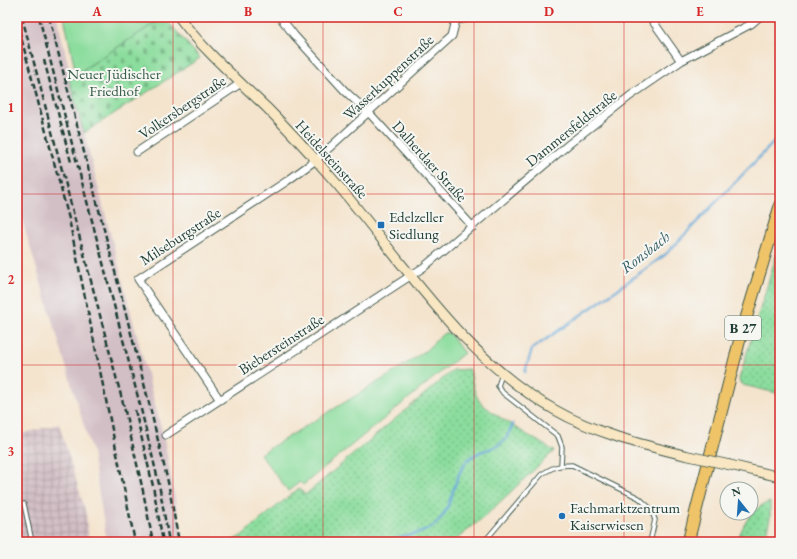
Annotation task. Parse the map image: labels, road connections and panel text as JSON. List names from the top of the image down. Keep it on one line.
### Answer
{"streets":{"highway":["B 27"],"main road":["Heidelsteinstraße"],"street":["Wasserkuppenstraße","Volkersbergstraße","Dammersfeldstraße","Dalherdaer Straße","Milseburgstraße","Biebersteinstraße"]},"crossings":[["Wasserkuppenstraße","Heidelsteinstraße"],["Wasserkuppenstraße","Dalherdaer Straße"],["Wasserkuppenstraße","Milseburgstraße"],["Volkersbergstraße","Heidelsteinstraße"],["Dammersfeldstraße","Heidelsteinstraße"],["Dammersfeldstraße","Dalherdaer Straße"],["Dammersfeldstraße","Biebersteinstraße"],["Heidelsteinstraße","Milseburgstraße"],["Heidelsteinstraße","Biebersteinstraße"],["Milseburgstraße","Biebersteinstraße"]],"water":["Ronsbach"],"parks":["Neuer Jüdischer Friedhof"],"places":{"transit":["Edelzeller Siedlung"],"other":["Fachmarktzentrum Kaiserwiesen"]},"north":"top","grid":{"columns":["A","B","C","D","E"],"rows":["1","2","3"]}}
